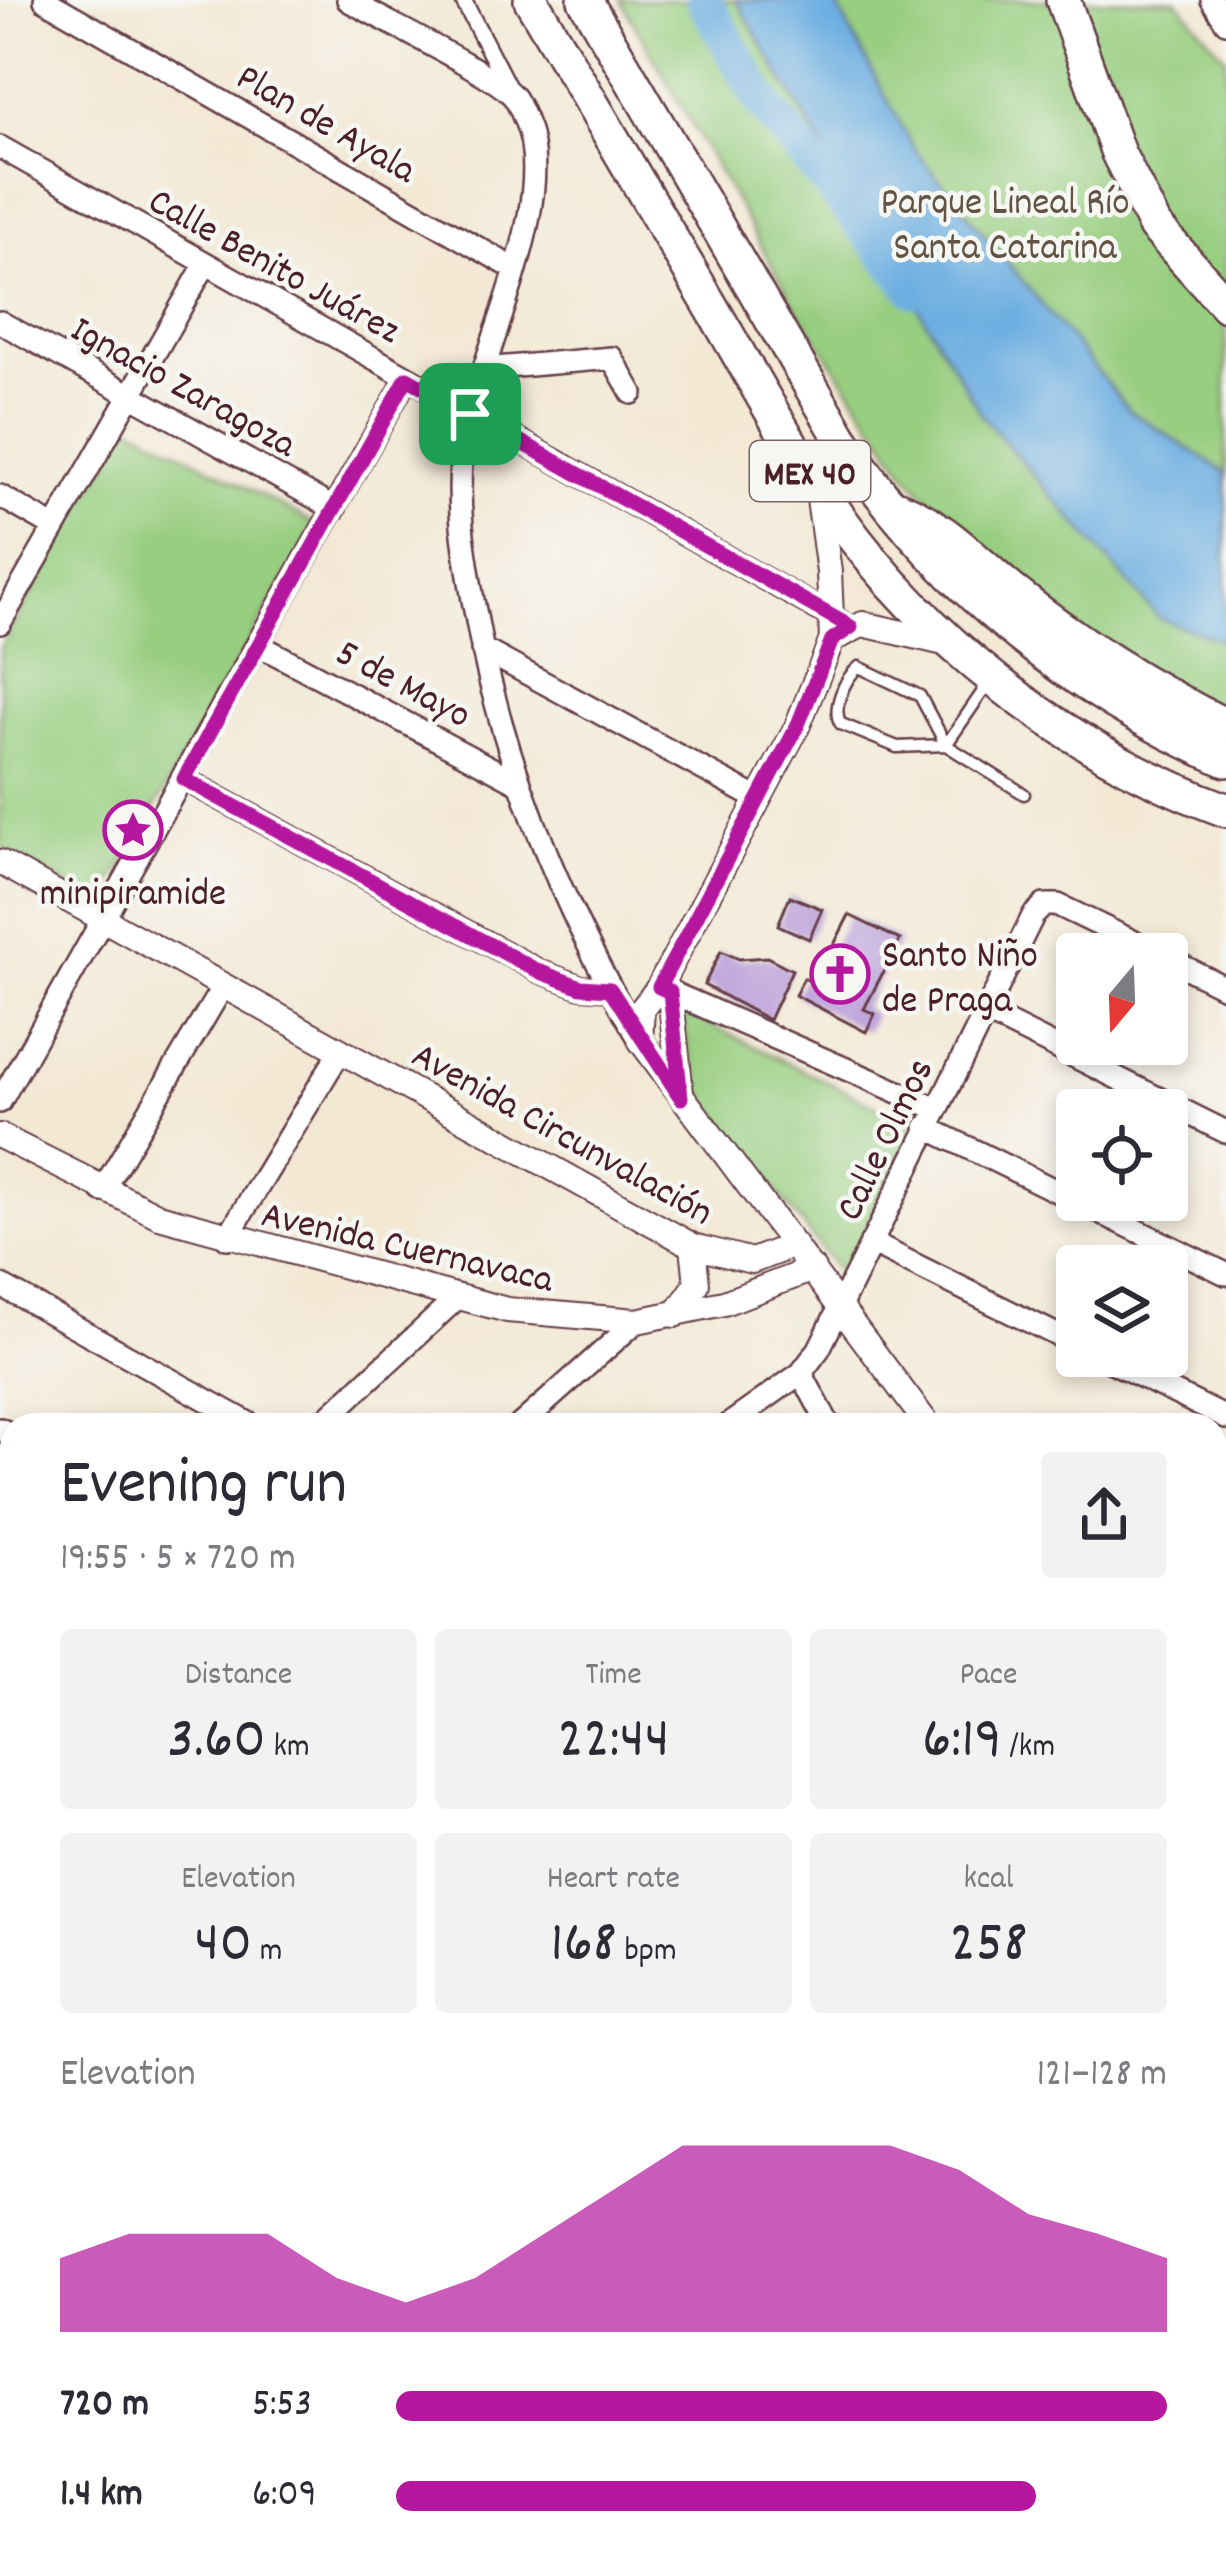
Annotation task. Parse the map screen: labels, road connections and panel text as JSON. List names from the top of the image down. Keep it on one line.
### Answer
{"streets":{"highway":["MEX 40"],"street":["Plan de Ayala","Calle Benito Juárez","Ignacio Zaragoza","5 de Mayo","Avenida Circunvalación","Calle Olmos","Avenida Cuernavaca"]},"crossings":[["Plan de Ayala","Avenida Circunvalación"],["Calle Benito Juárez","Avenida Circunvalación"],["5 de Mayo","Avenida Circunvalación"]],"parks":["Parque Lineal Río Santa Catarina"],"places":{"place":["minipiramide"],"church":["Santo Niño de Praga"]},"north":"bottom","page":{"heading":["Evening run","19:55 · 5 × 720 m"],"stats":[["Distance","3.60 km"],["Time","22:44"],["Pace","6:19 /km"],["Elevation","40 m"],["Heart rate","168 bpm"],["kcal","258"]],"chart":["Elevation","121–128 m"],"list":[{"name":"720 m","note":"5:53"},{"name":"1.4 km","note":"6:09"}]}}
